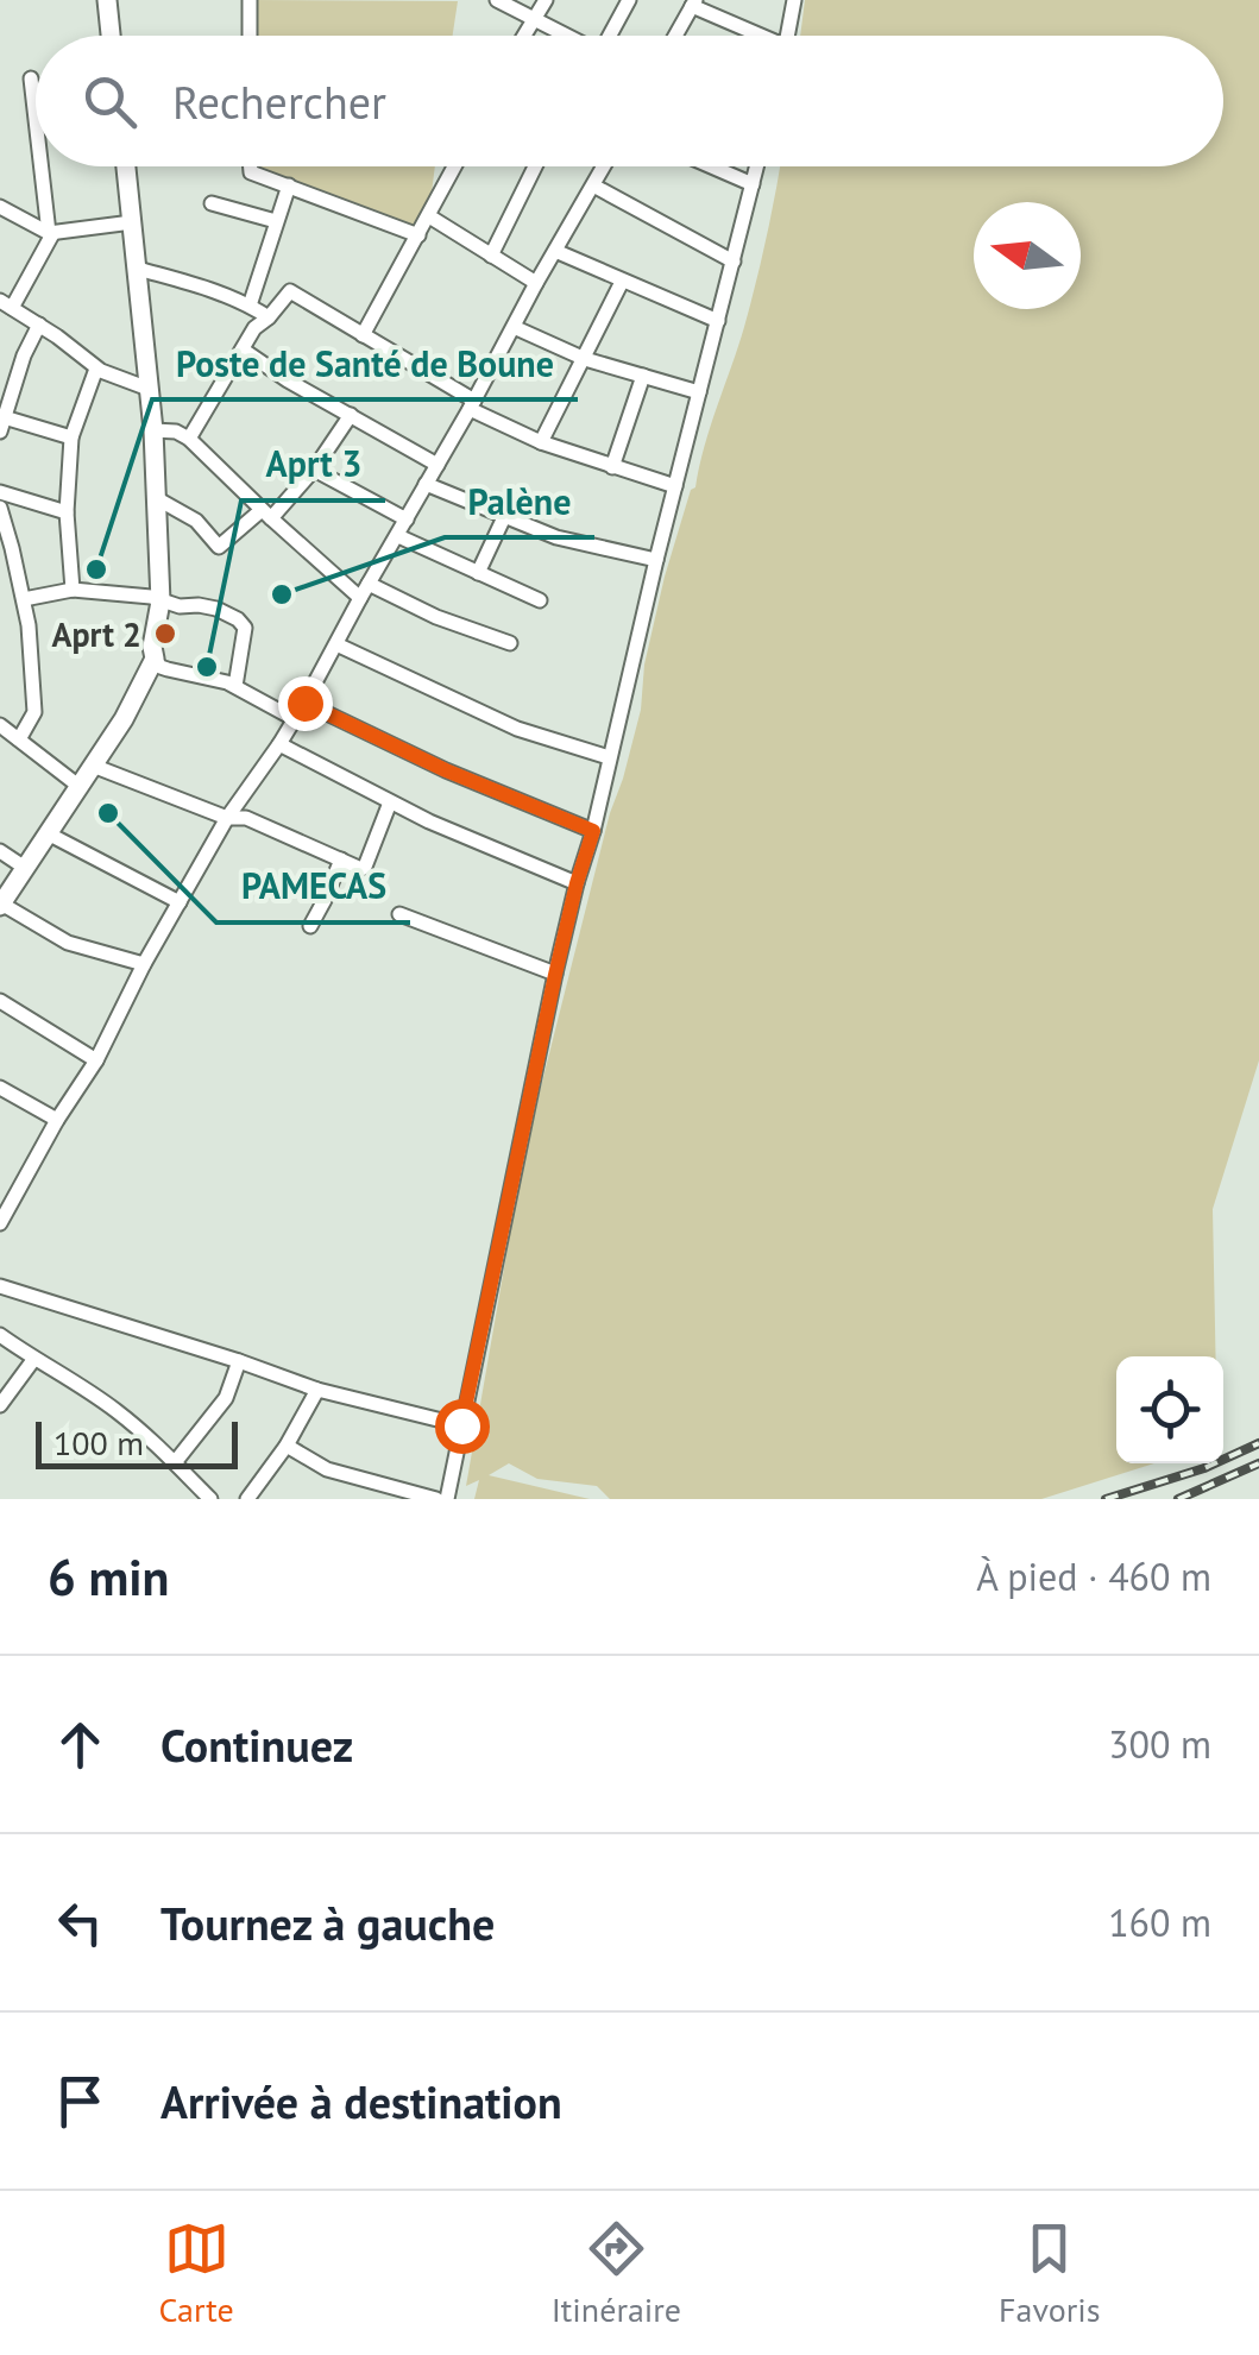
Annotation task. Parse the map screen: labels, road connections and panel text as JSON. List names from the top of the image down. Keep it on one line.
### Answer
{"places":["Poste de Santé de Boune","Palène","Aprt 2","Aprt 3","PAMECAS"],"scale_bar":"100 m","north":"left","page":{"search":"Rechercher","scale":"100 m","heading":["6 min","À pied · 460 m"],"list":[["Continuez","300 m"],["Tournez à gauche","160 m"],"Arrivée à destination"],"nav":["Carte","Itinéraire","Favoris"]}}
